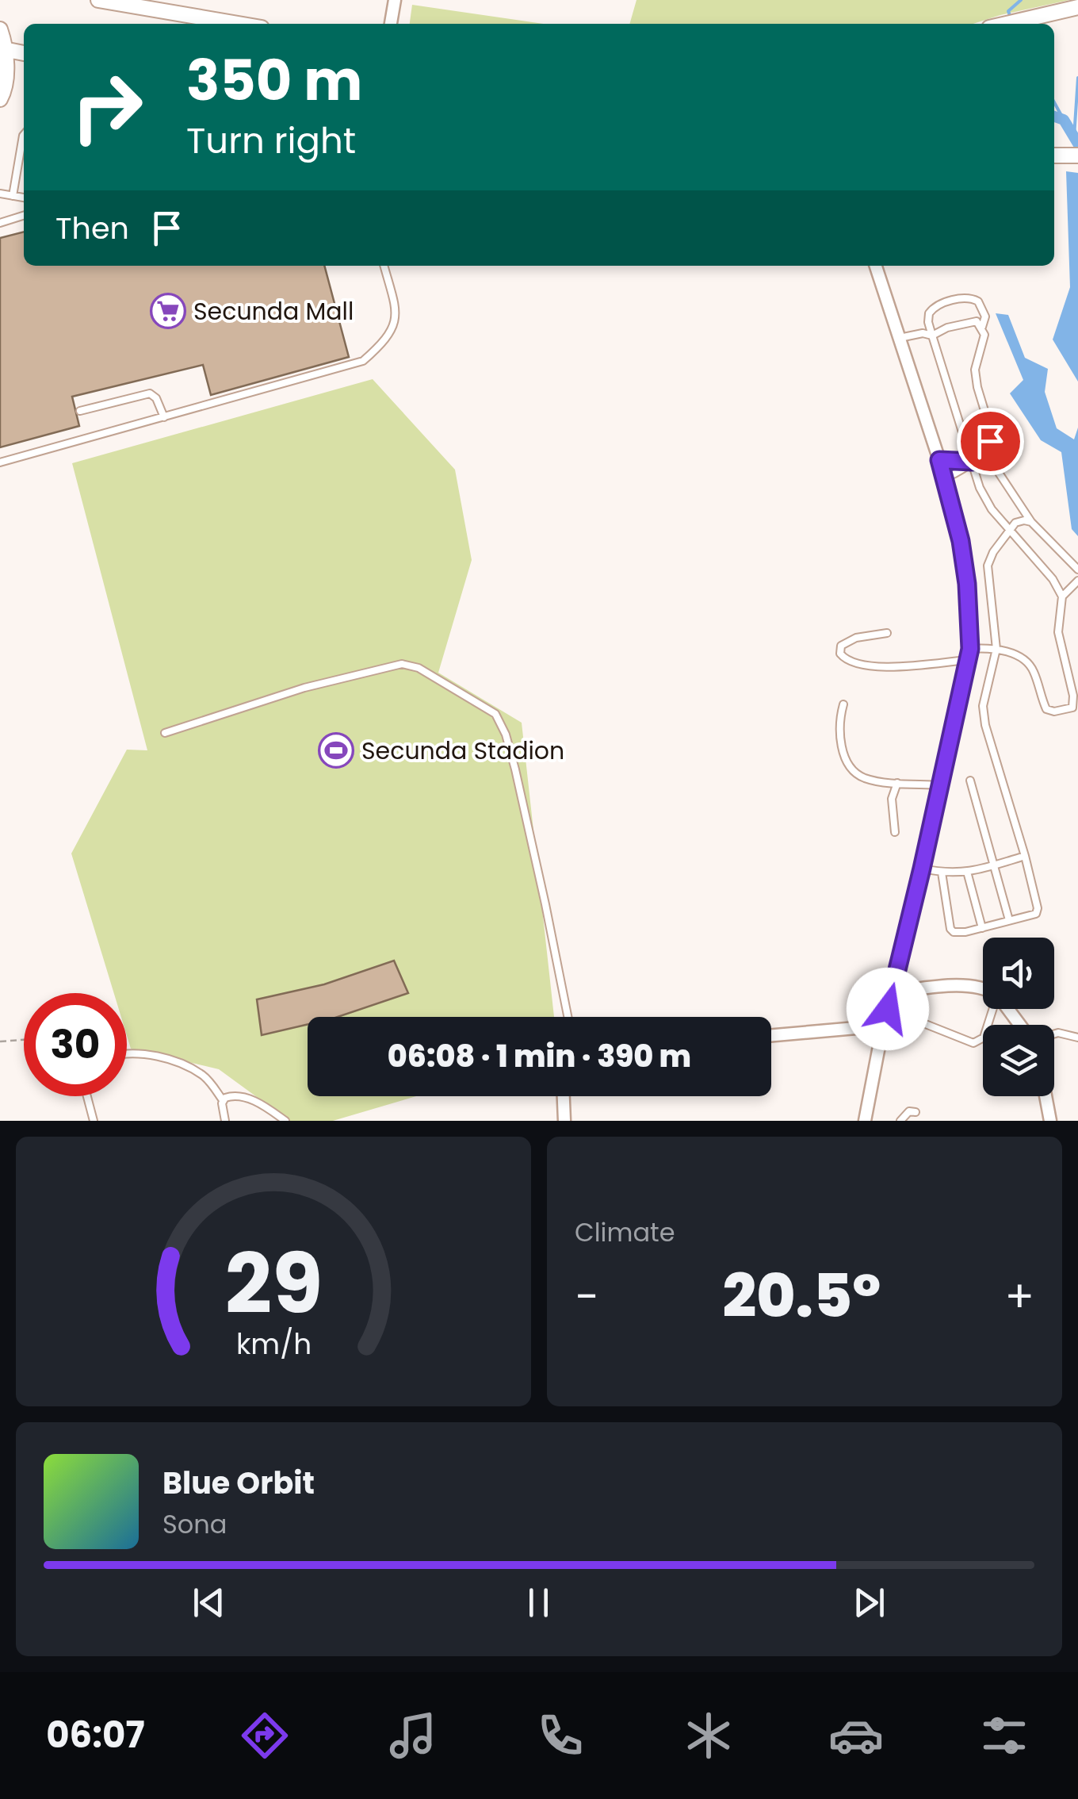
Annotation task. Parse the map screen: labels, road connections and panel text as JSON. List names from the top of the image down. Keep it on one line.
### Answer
{"places":{"supermarket":["Secunda Mall"],"sports":["Secunda Stadion"]},"page":{"turn":["350 m","Turn right"],"then":"Then","limit":"30","trip":"06:08 · 1 min · 390 m","tile":"Climate","heat":["−","20.5°","+"],"song":["Blue Orbit","Sona"],"tabs":"06:07","gauge":["29","km/h"]}}
